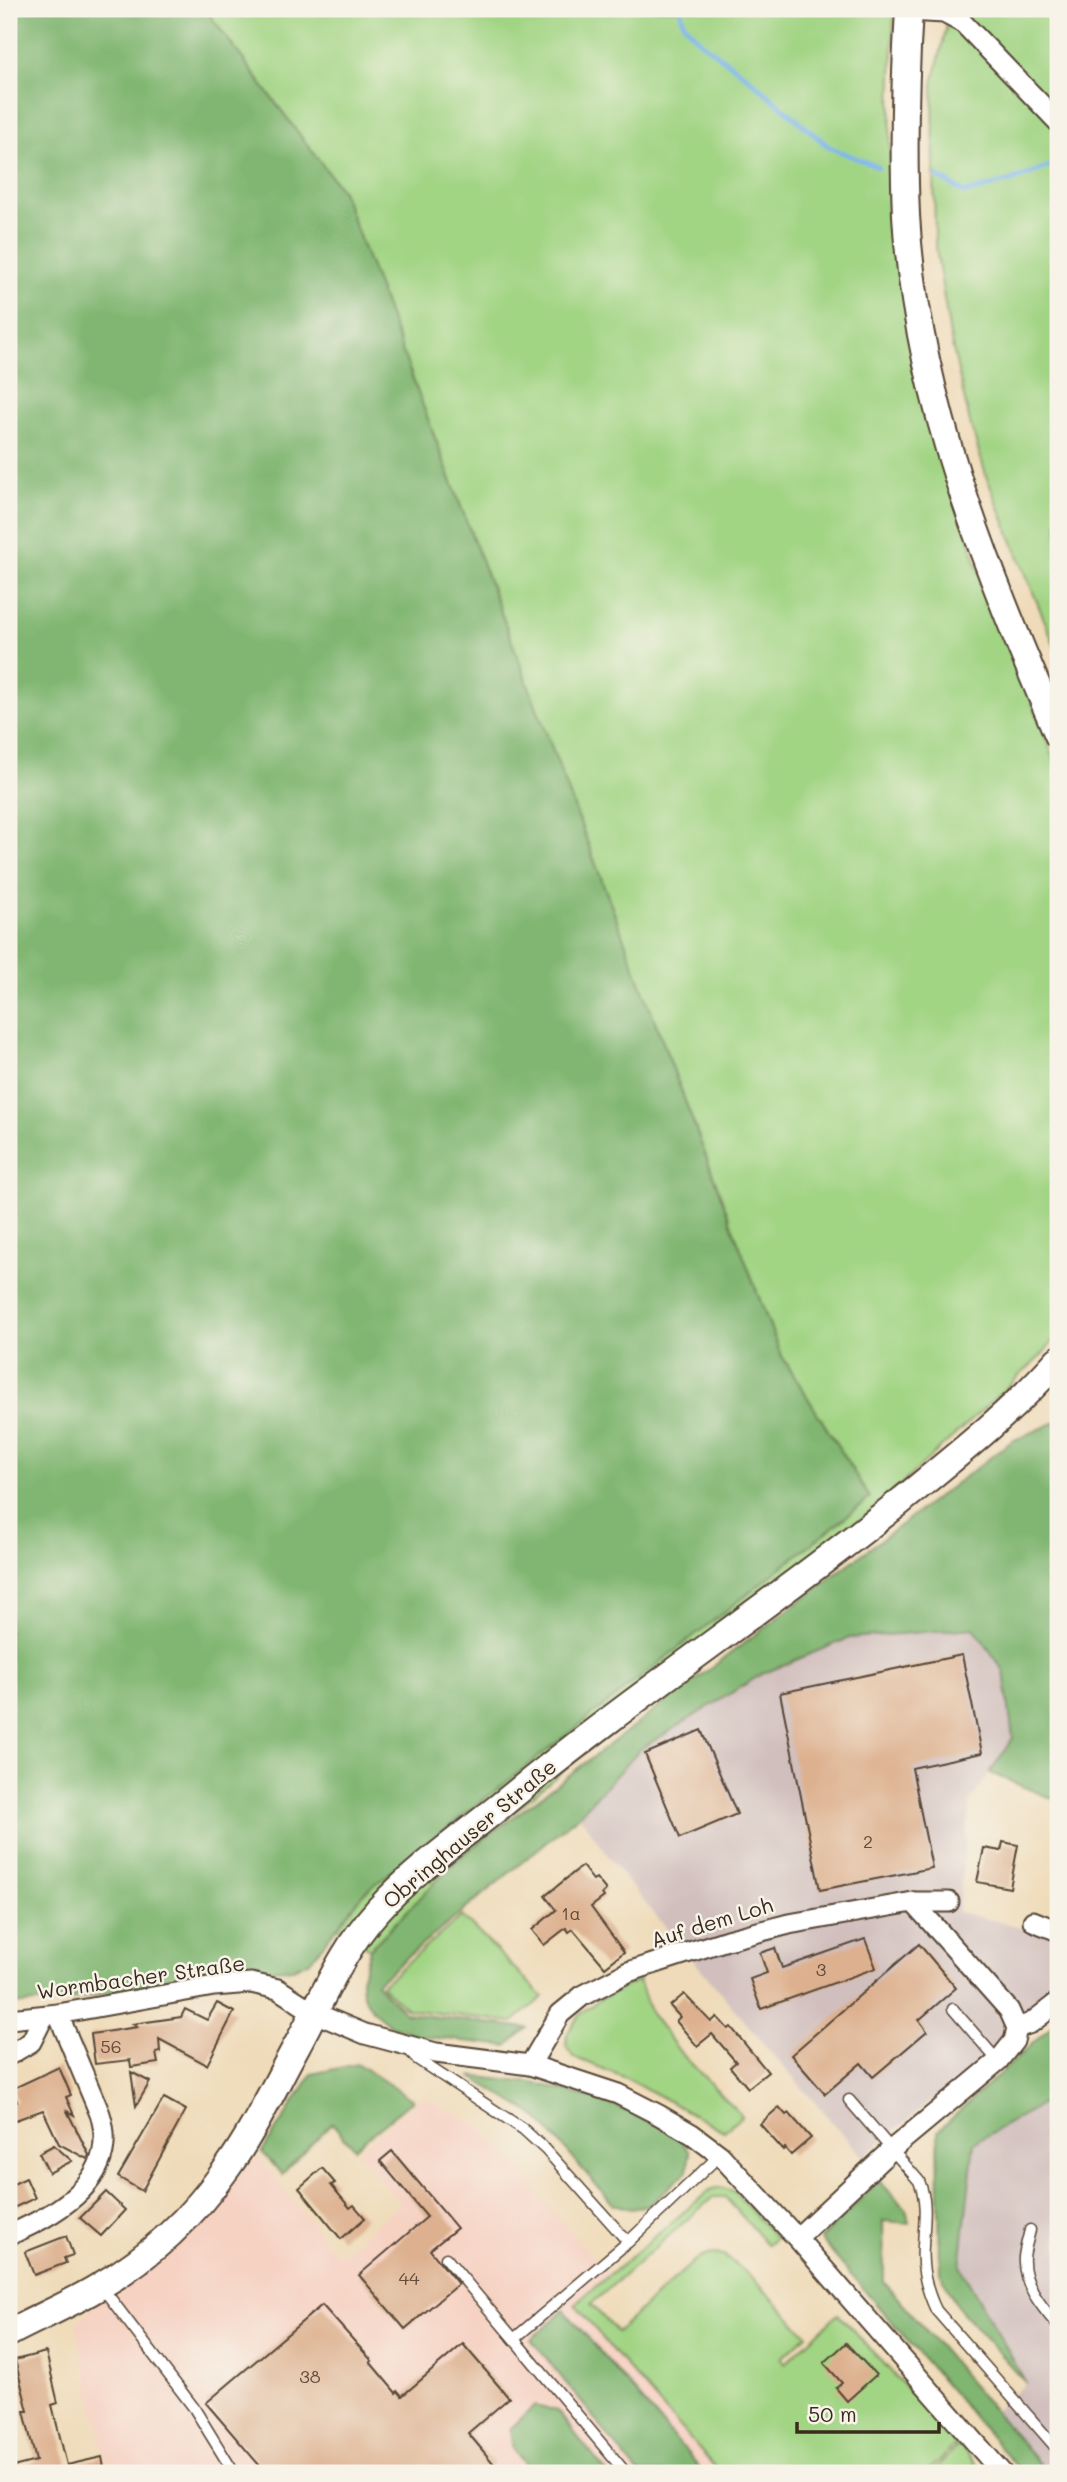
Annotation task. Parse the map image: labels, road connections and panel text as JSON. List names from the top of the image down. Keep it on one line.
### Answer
{"streets":{"street":["Obringhauser Straße","Auf dem Loh","Wormbacher Straße"]},"crossings":[["Obringhauser Straße","Wormbacher Straße"]],"house_numbers":["2","1a","3","56","44","38"],"scale_bar":"50 m"}
